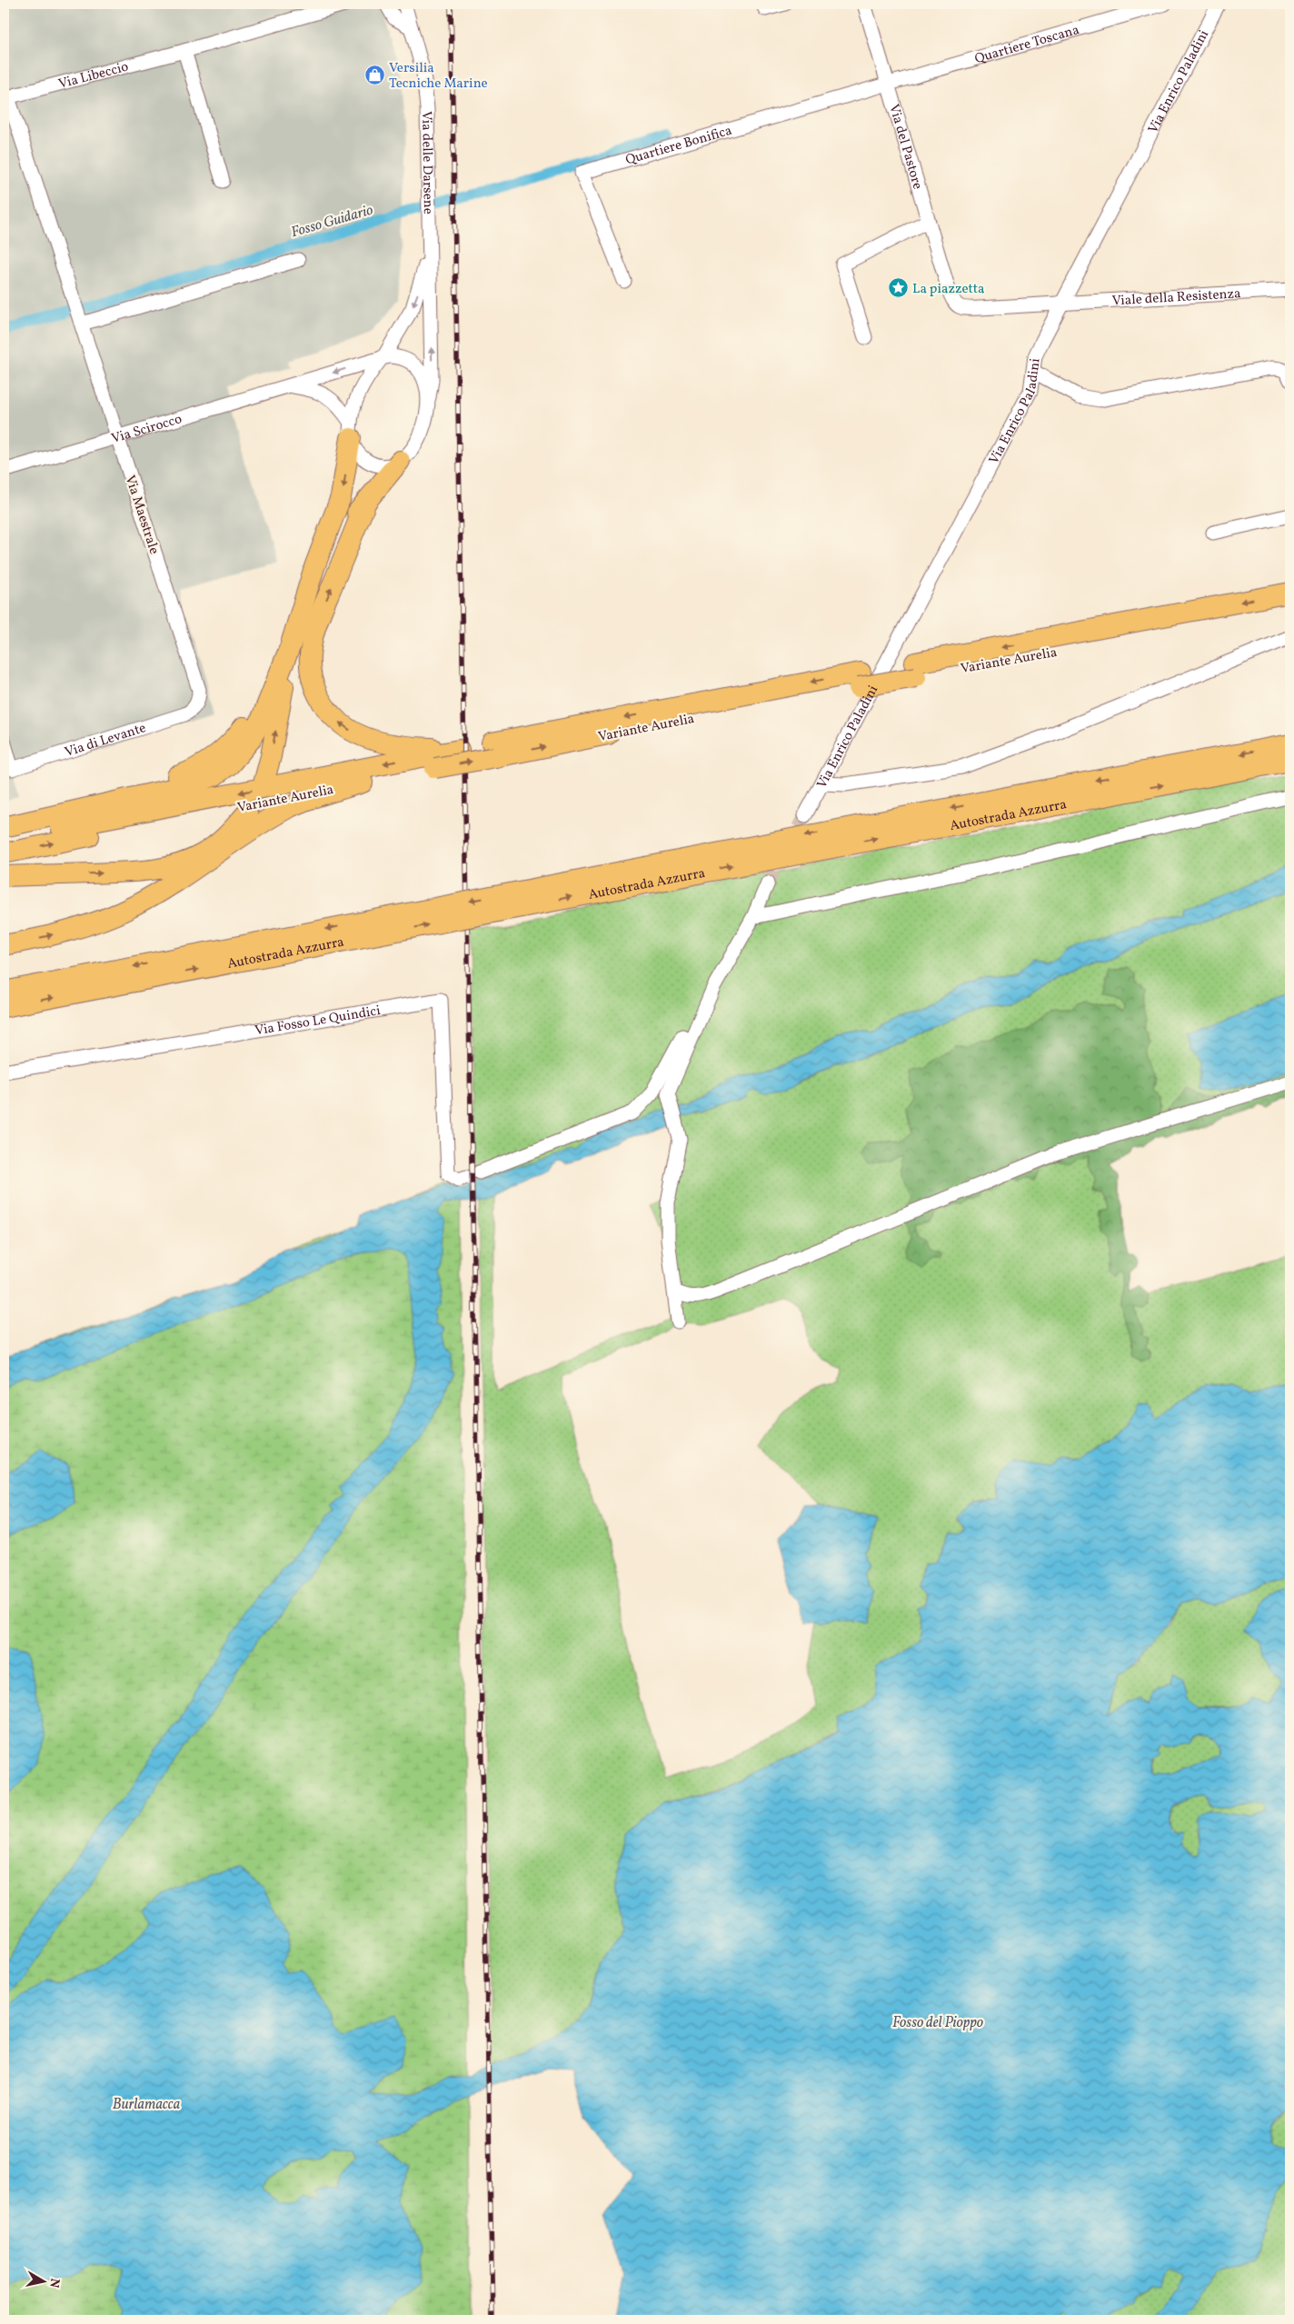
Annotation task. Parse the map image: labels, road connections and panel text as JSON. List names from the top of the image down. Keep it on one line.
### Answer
{"streets":{"highway":["Variante Aurelia","Autostrada Azzurra"],"street":["Quartiere Toscana","Via Libeccio","Via Enrico Paladini","Quartiere Bonifica","Via del Pastore","Via delle Darsene","Viale della Resistenza","Via Scirocco","Via Maestrale","Via di Levante","Via Fosso Le Quindici"]},"crossings":[["Quartiere Toscana","Quartiere Bonifica"],["Quartiere Toscana","Via del Pastore"],["Via Libeccio","Via Maestrale"],["Via Enrico Paladini","Via del Pastore"],["Via Enrico Paladini","Viale della Resistenza"],["Quartiere Bonifica","Via del Pastore"],["Via del Pastore","Viale della Resistenza"],["Via delle Darsene","Via Scirocco"],["Via Scirocco","Via Maestrale"],["Via Maestrale","Via di Levante"]],"water":["Fosso Guidario","Fosso del Pioppo","Burlamacca"],"places":{"shop":["Versilia Tecniche Marine"],"place":["La piazzetta"]},"north":"right"}
